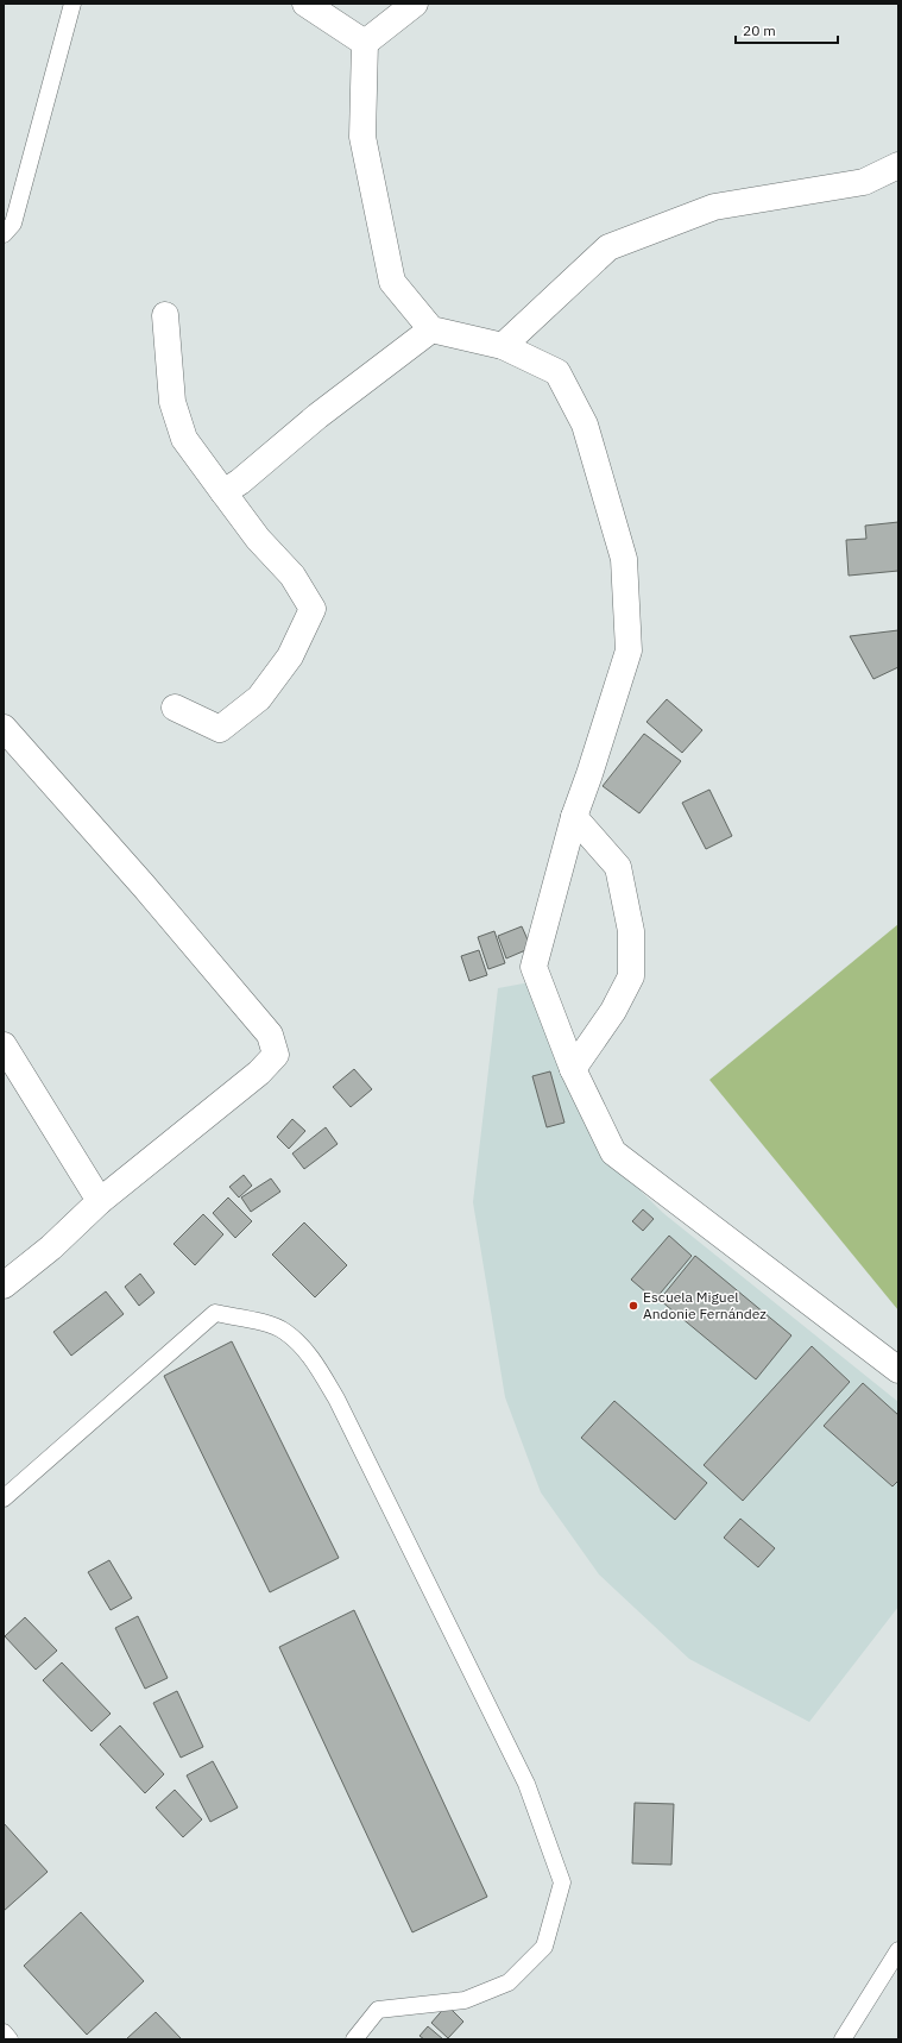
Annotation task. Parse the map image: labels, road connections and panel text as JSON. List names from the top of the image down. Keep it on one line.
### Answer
{"places":["Escuela Miguel Andonie Fernández"],"scale_bar":"20 m"}
